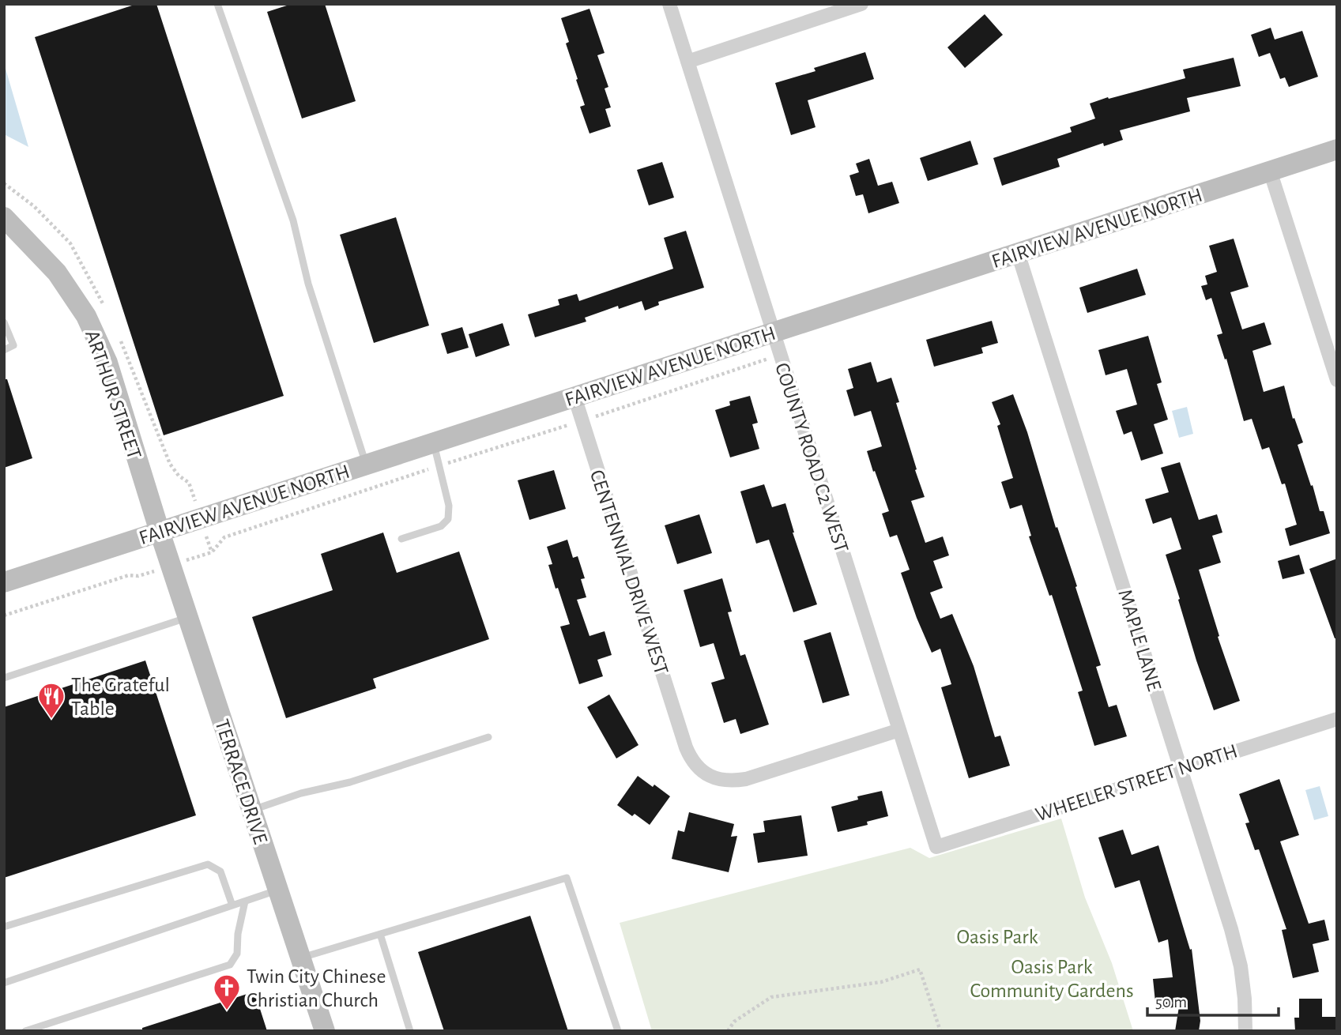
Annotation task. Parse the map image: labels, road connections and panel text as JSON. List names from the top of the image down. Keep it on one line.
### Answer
{"streets":{"street":["FAIRVIEW AVENUE NORTH","ARTHUR STREET","COUNTY ROAD C2 WEST","CENTENNIAL DRIVE WEST","MAPLE LANE","TERRACE DRIVE","WHEELER STREET NORTH"]},"crossings":[["FAIRVIEW AVENUE NORTH","ARTHUR STREET"],["FAIRVIEW AVENUE NORTH","COUNTY ROAD C2 WEST"],["FAIRVIEW AVENUE NORTH","CENTENNIAL DRIVE WEST"],["FAIRVIEW AVENUE NORTH","MAPLE LANE"],["FAIRVIEW AVENUE NORTH","TERRACE DRIVE"],["ARTHUR STREET","TERRACE DRIVE"],["COUNTY ROAD C2 WEST","CENTENNIAL DRIVE WEST"],["COUNTY ROAD C2 WEST","WHEELER STREET NORTH"],["MAPLE LANE","WHEELER STREET NORTH"]],"parks":["Oasis Park","Oasis Park Community Gardens"],"places":{"restaurant":["The Grateful Table"],"church":["Twin City Chinese Christian Church"]},"scale_bar":"50 m"}
